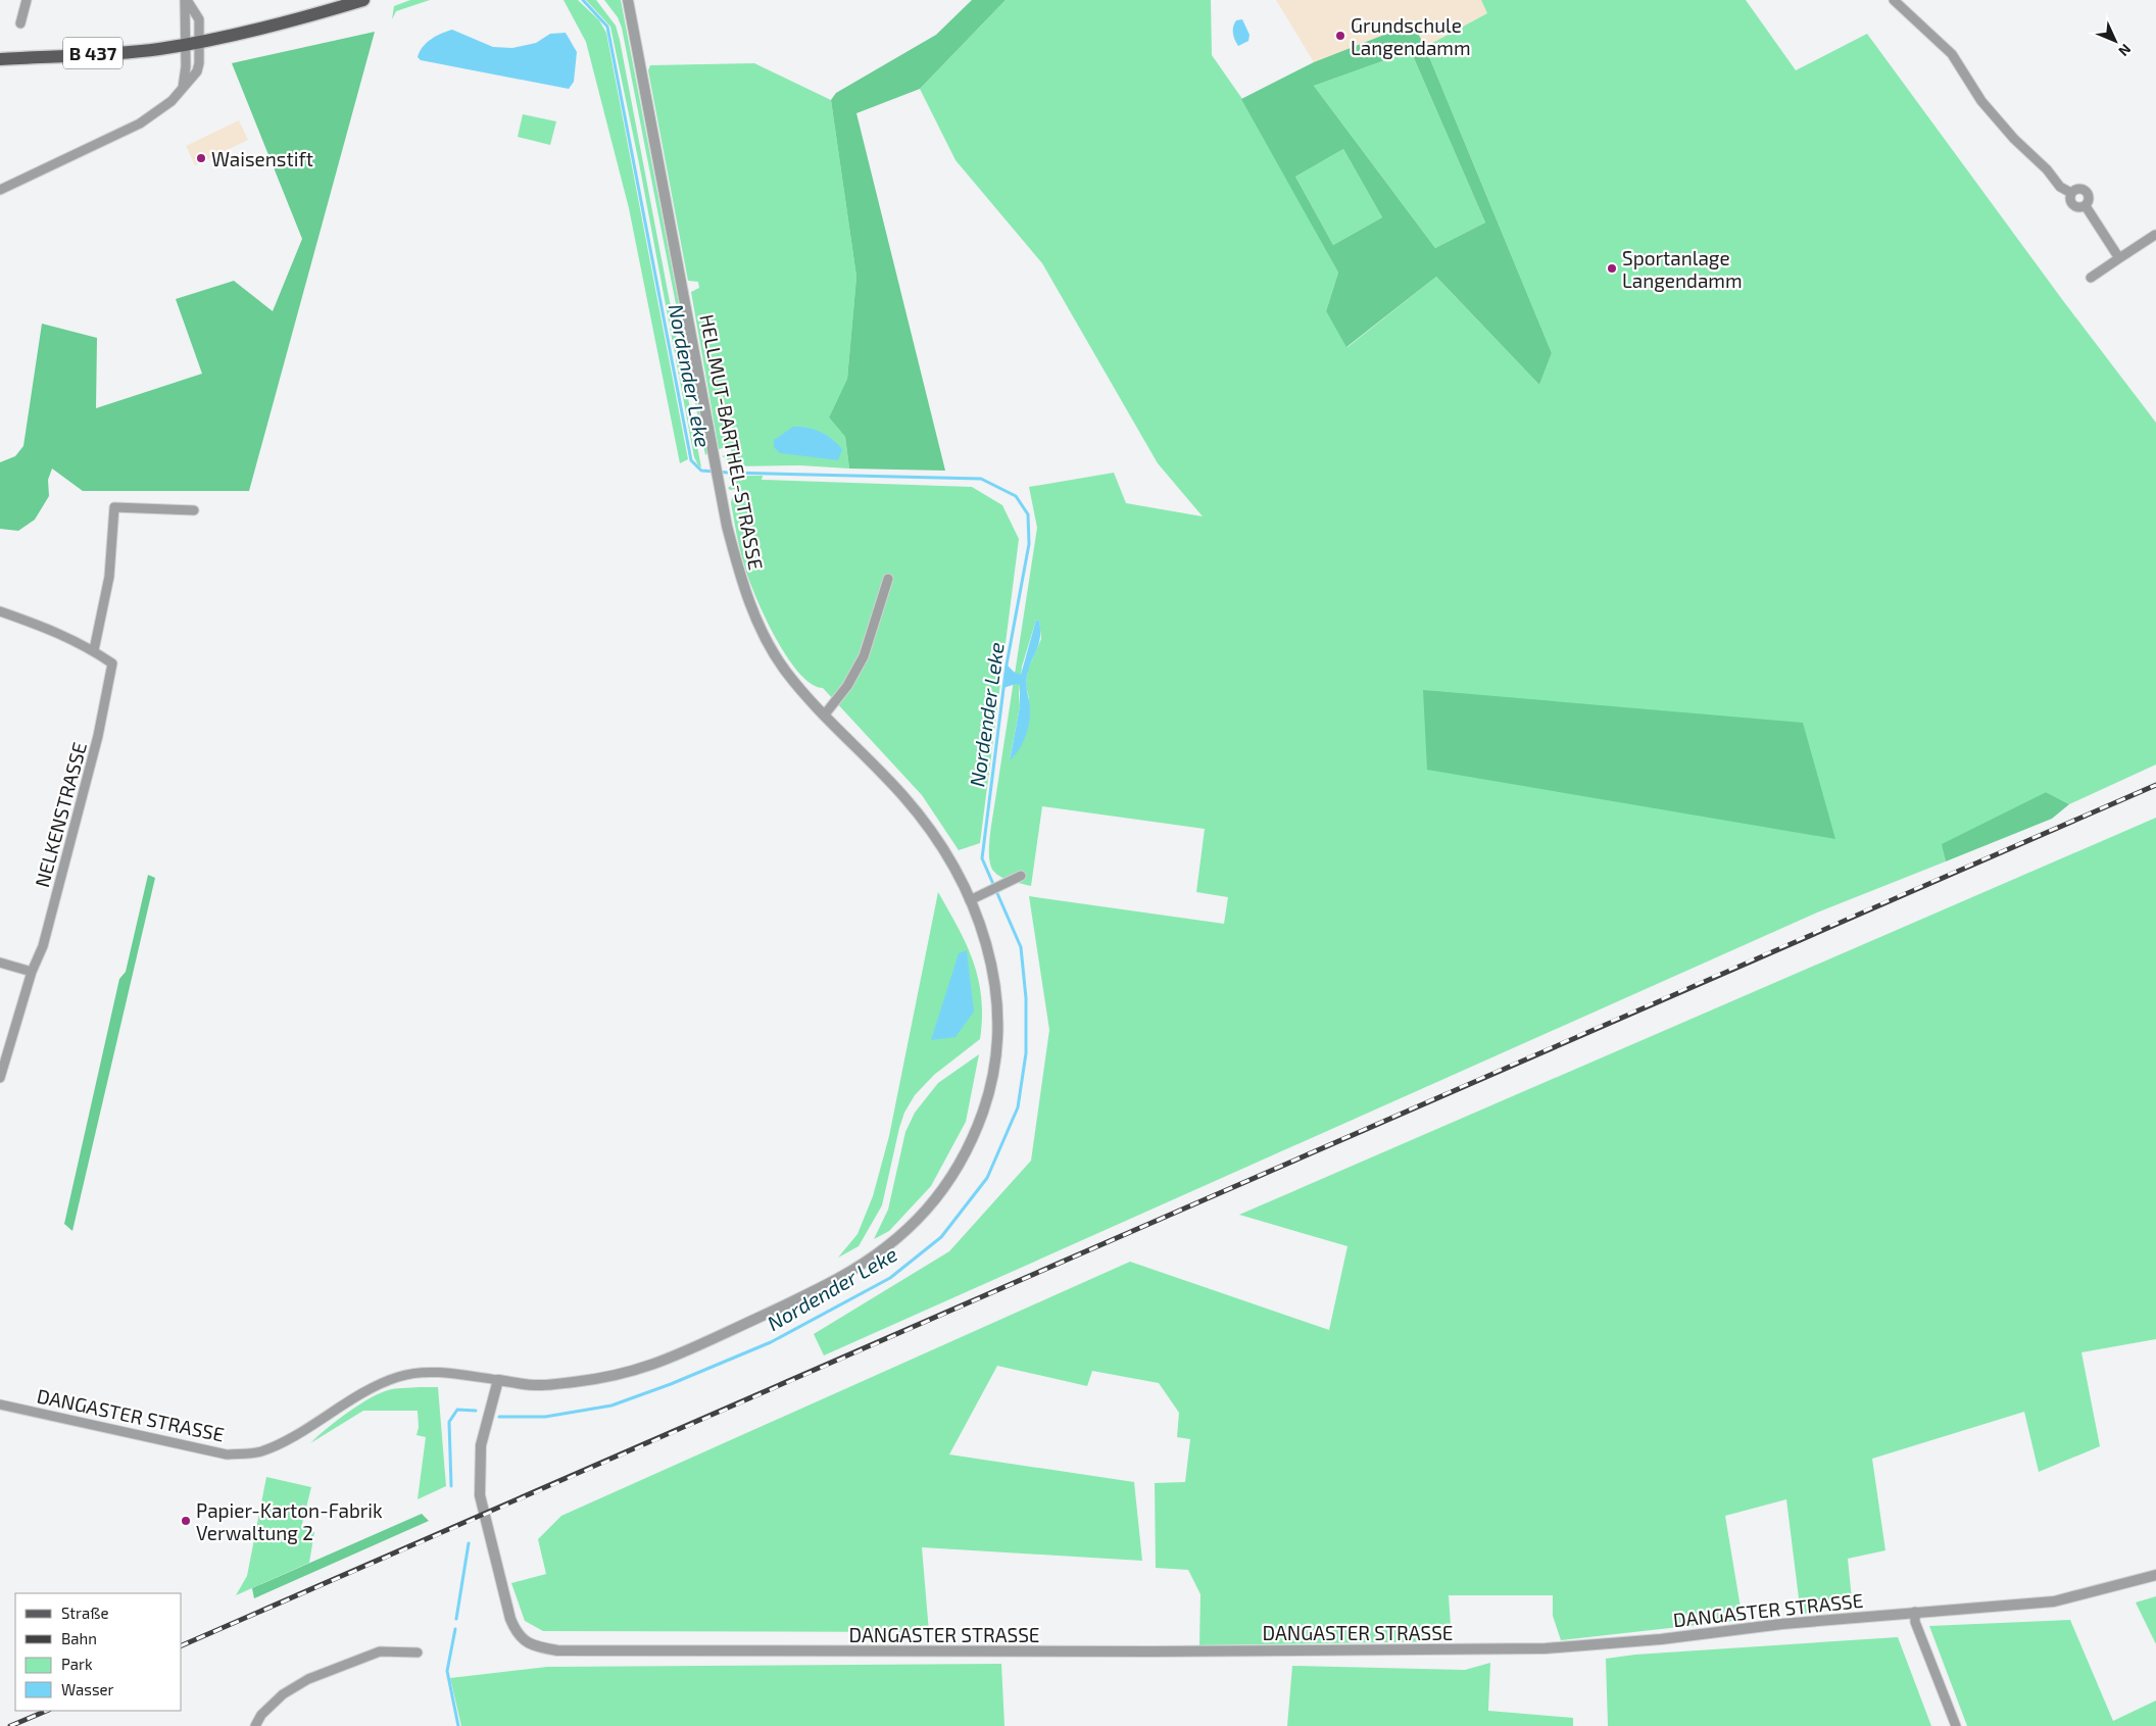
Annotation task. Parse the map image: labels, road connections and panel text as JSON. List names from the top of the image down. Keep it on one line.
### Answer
{"streets":{"main road":["B 437"],"street":["HELLMUT-BARTHEL-STRASSE","NELKENSTRASSE","DANGASTER STRASSE"]},"crossings":[["HELLMUT-BARTHEL-STRASSE","DANGASTER STRASSE"]],"water":["Nordender Leke"],"places":["Grundschule Langendamm","Waisenstift","Sportanlage Langendamm","Papier-Karton-Fabrik Verwaltung 2"],"legend":["Straße","Bahn","Park","Wasser"],"north":"bottom right"}
